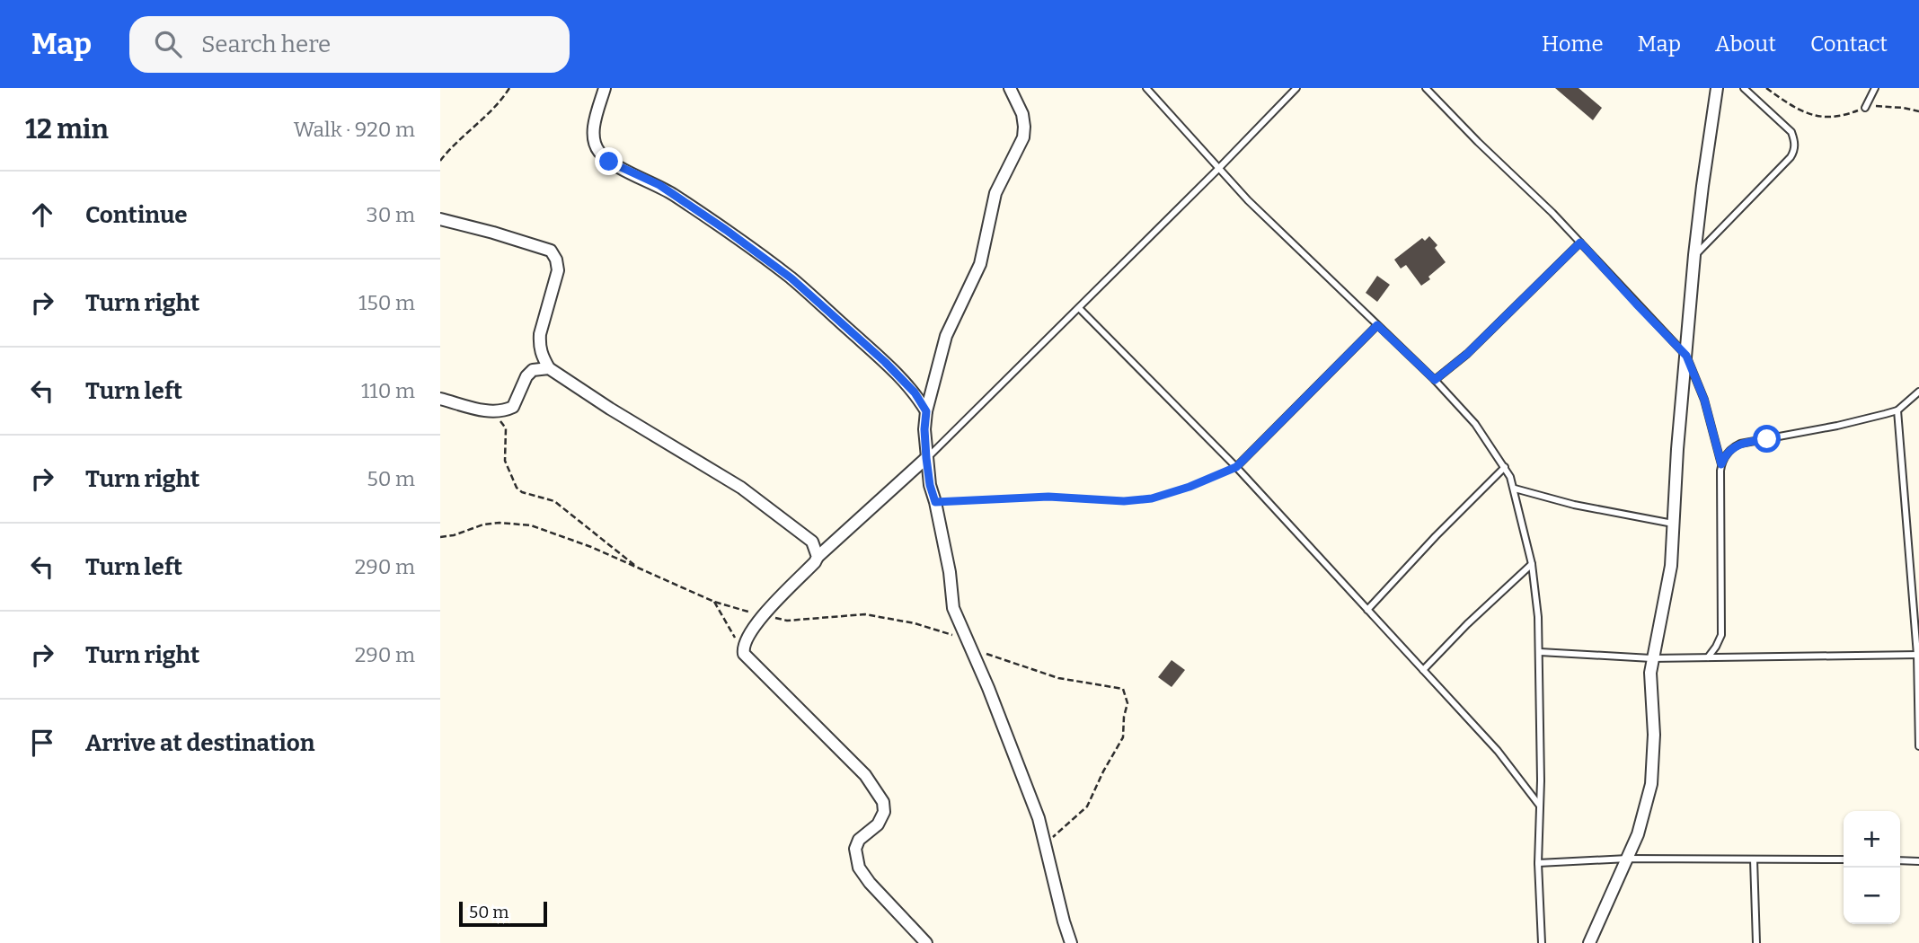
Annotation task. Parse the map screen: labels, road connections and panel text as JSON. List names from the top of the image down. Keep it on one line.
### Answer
{"scale_bar":"50 m","page":{"header":"Map","search":"Search here","nav":["Home","Map","About","Contact"],"heading":["12 min","Walk · 920 m"],"list":[["Continue","30 m"],["Turn right","150 m"],["Turn left","110 m"],["Turn right","50 m"],["Turn left","290 m"],["Turn right","290 m"],"Arrive at destination"],"map_buttons":["+","−"],"scale":"50 m"}}
